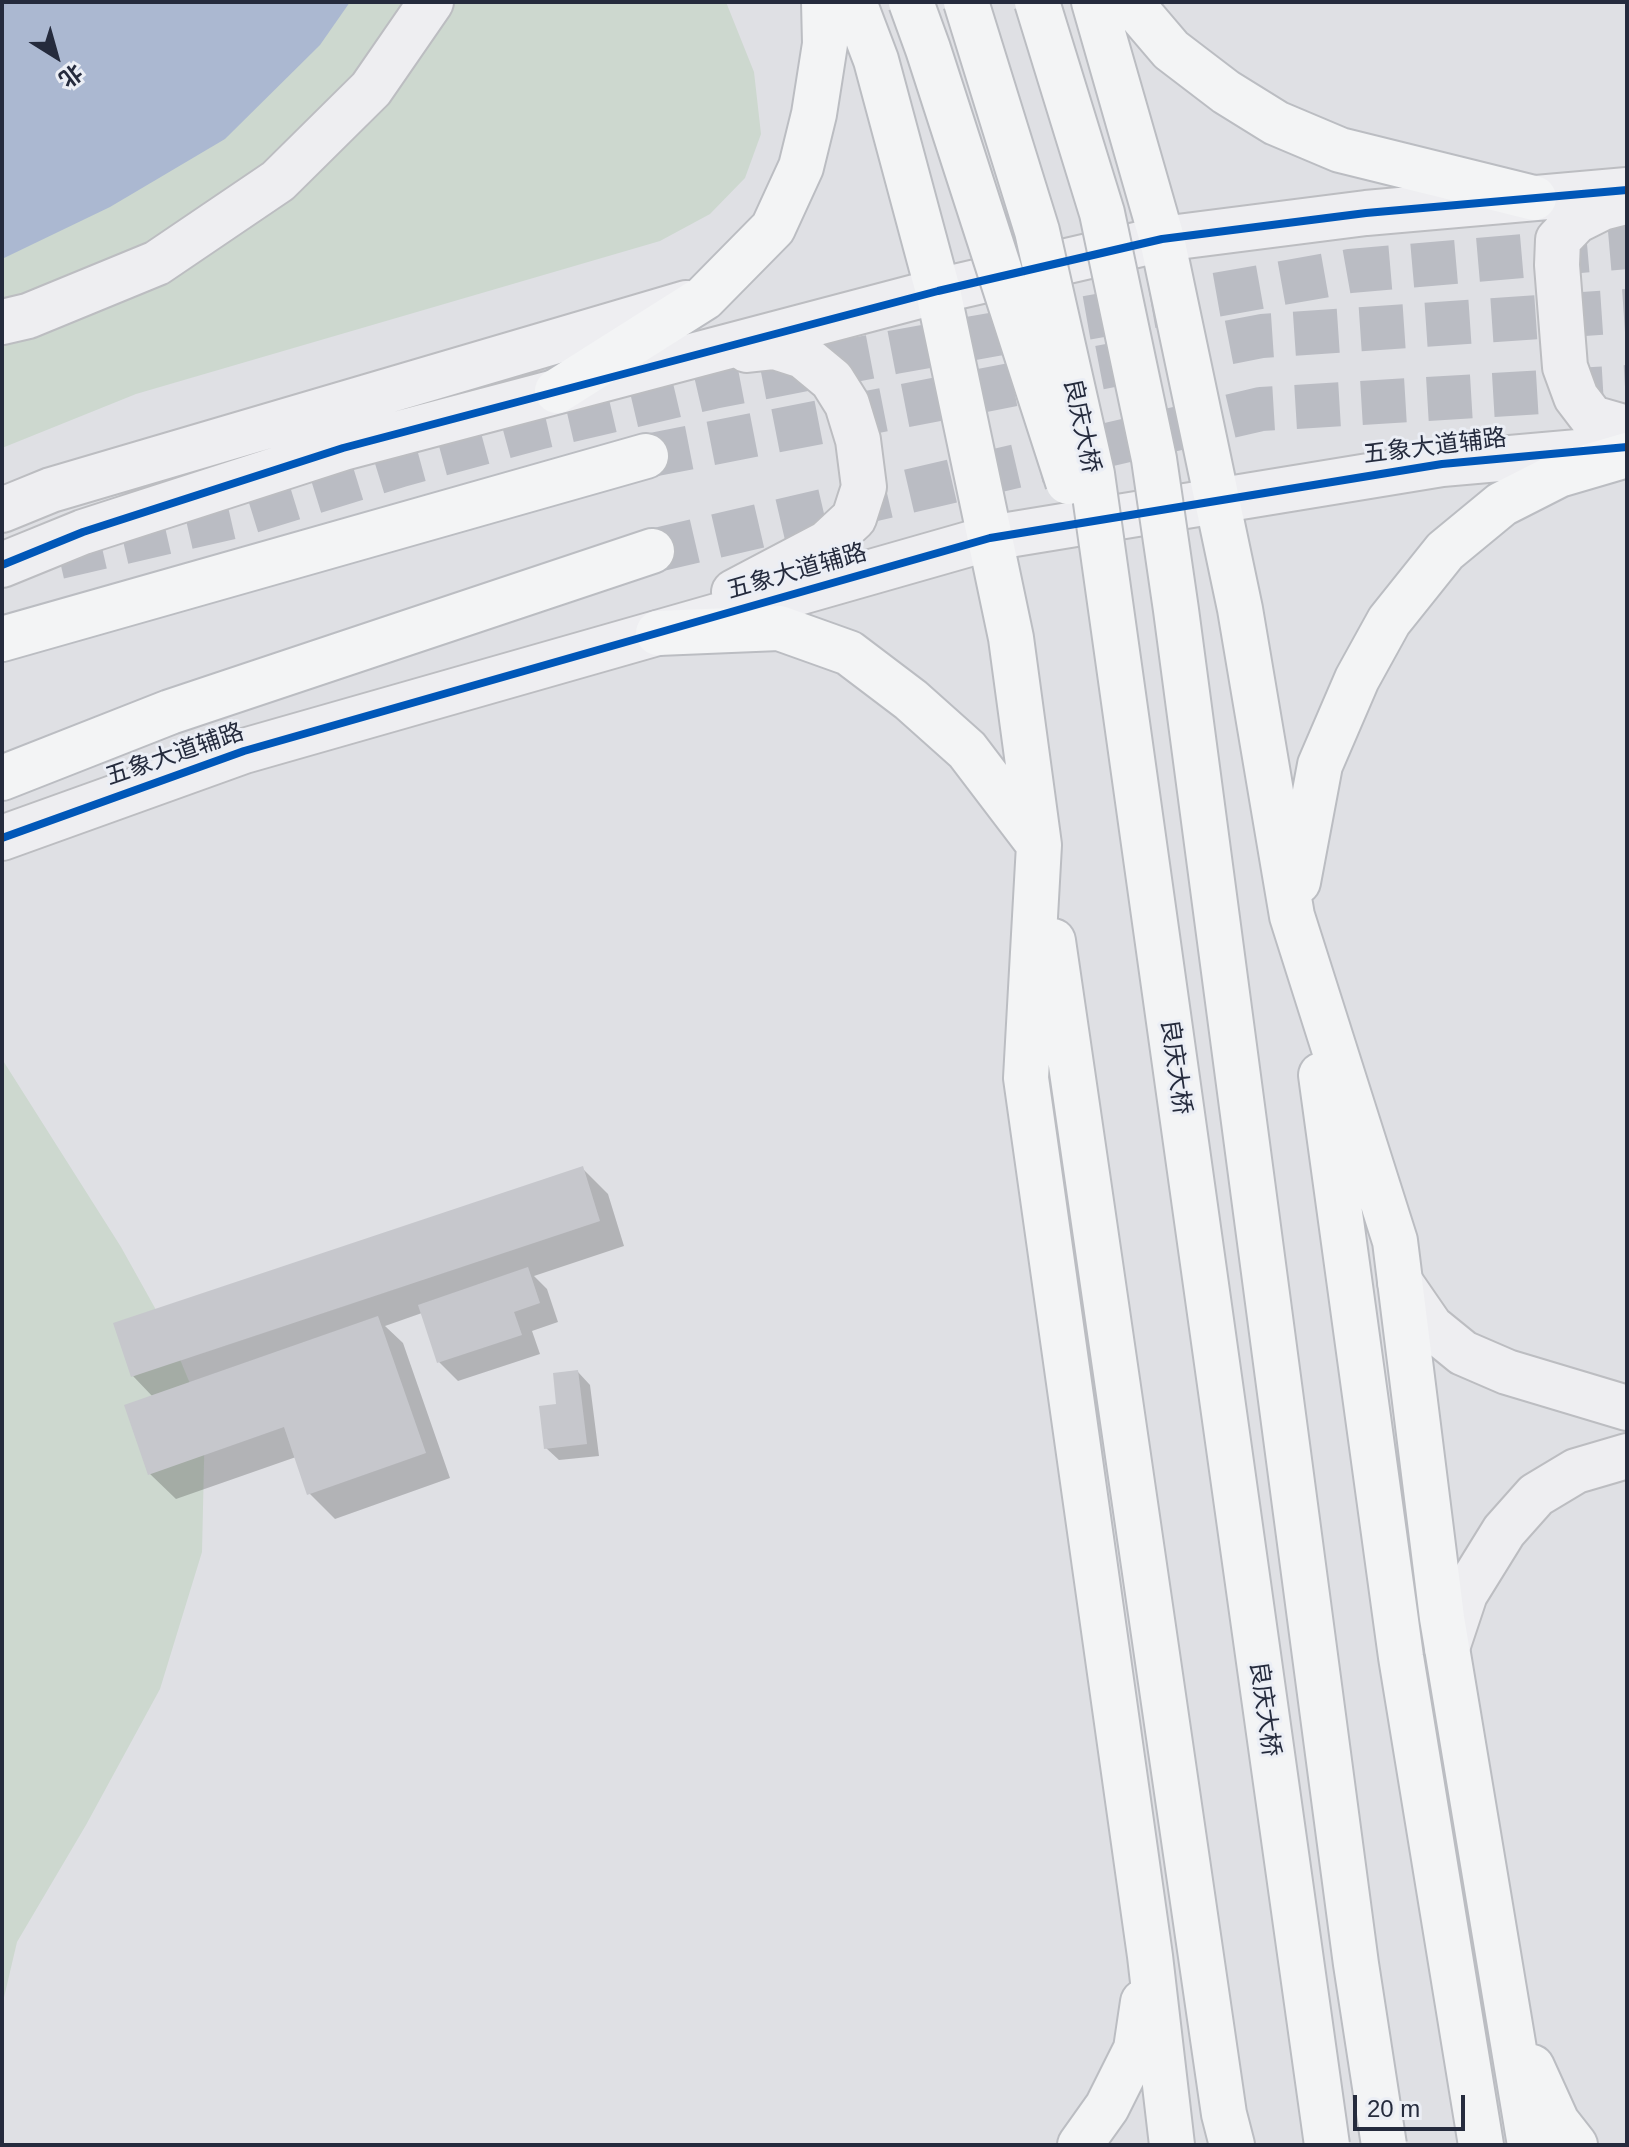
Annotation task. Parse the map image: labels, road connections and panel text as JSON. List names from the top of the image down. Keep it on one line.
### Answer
{"streets":{"main road":["良庆大桥"],"street":["五象大道辅路"]},"scale_bar":"20 m","north":"bottom right"}
